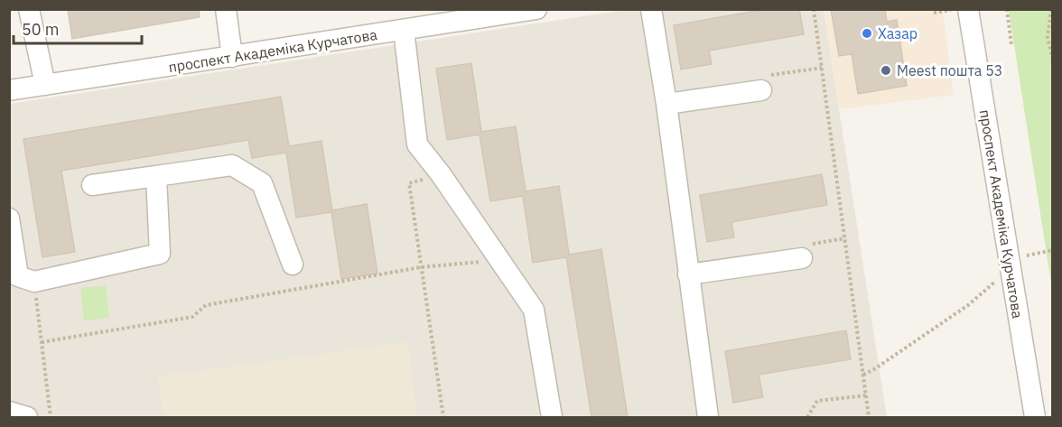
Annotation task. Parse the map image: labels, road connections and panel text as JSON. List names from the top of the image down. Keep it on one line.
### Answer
{"streets":{"street":["проспект Академіка Курчатова"]},"places":["Хазар","Meest пошта 53"],"scale_bar":"50 m"}
